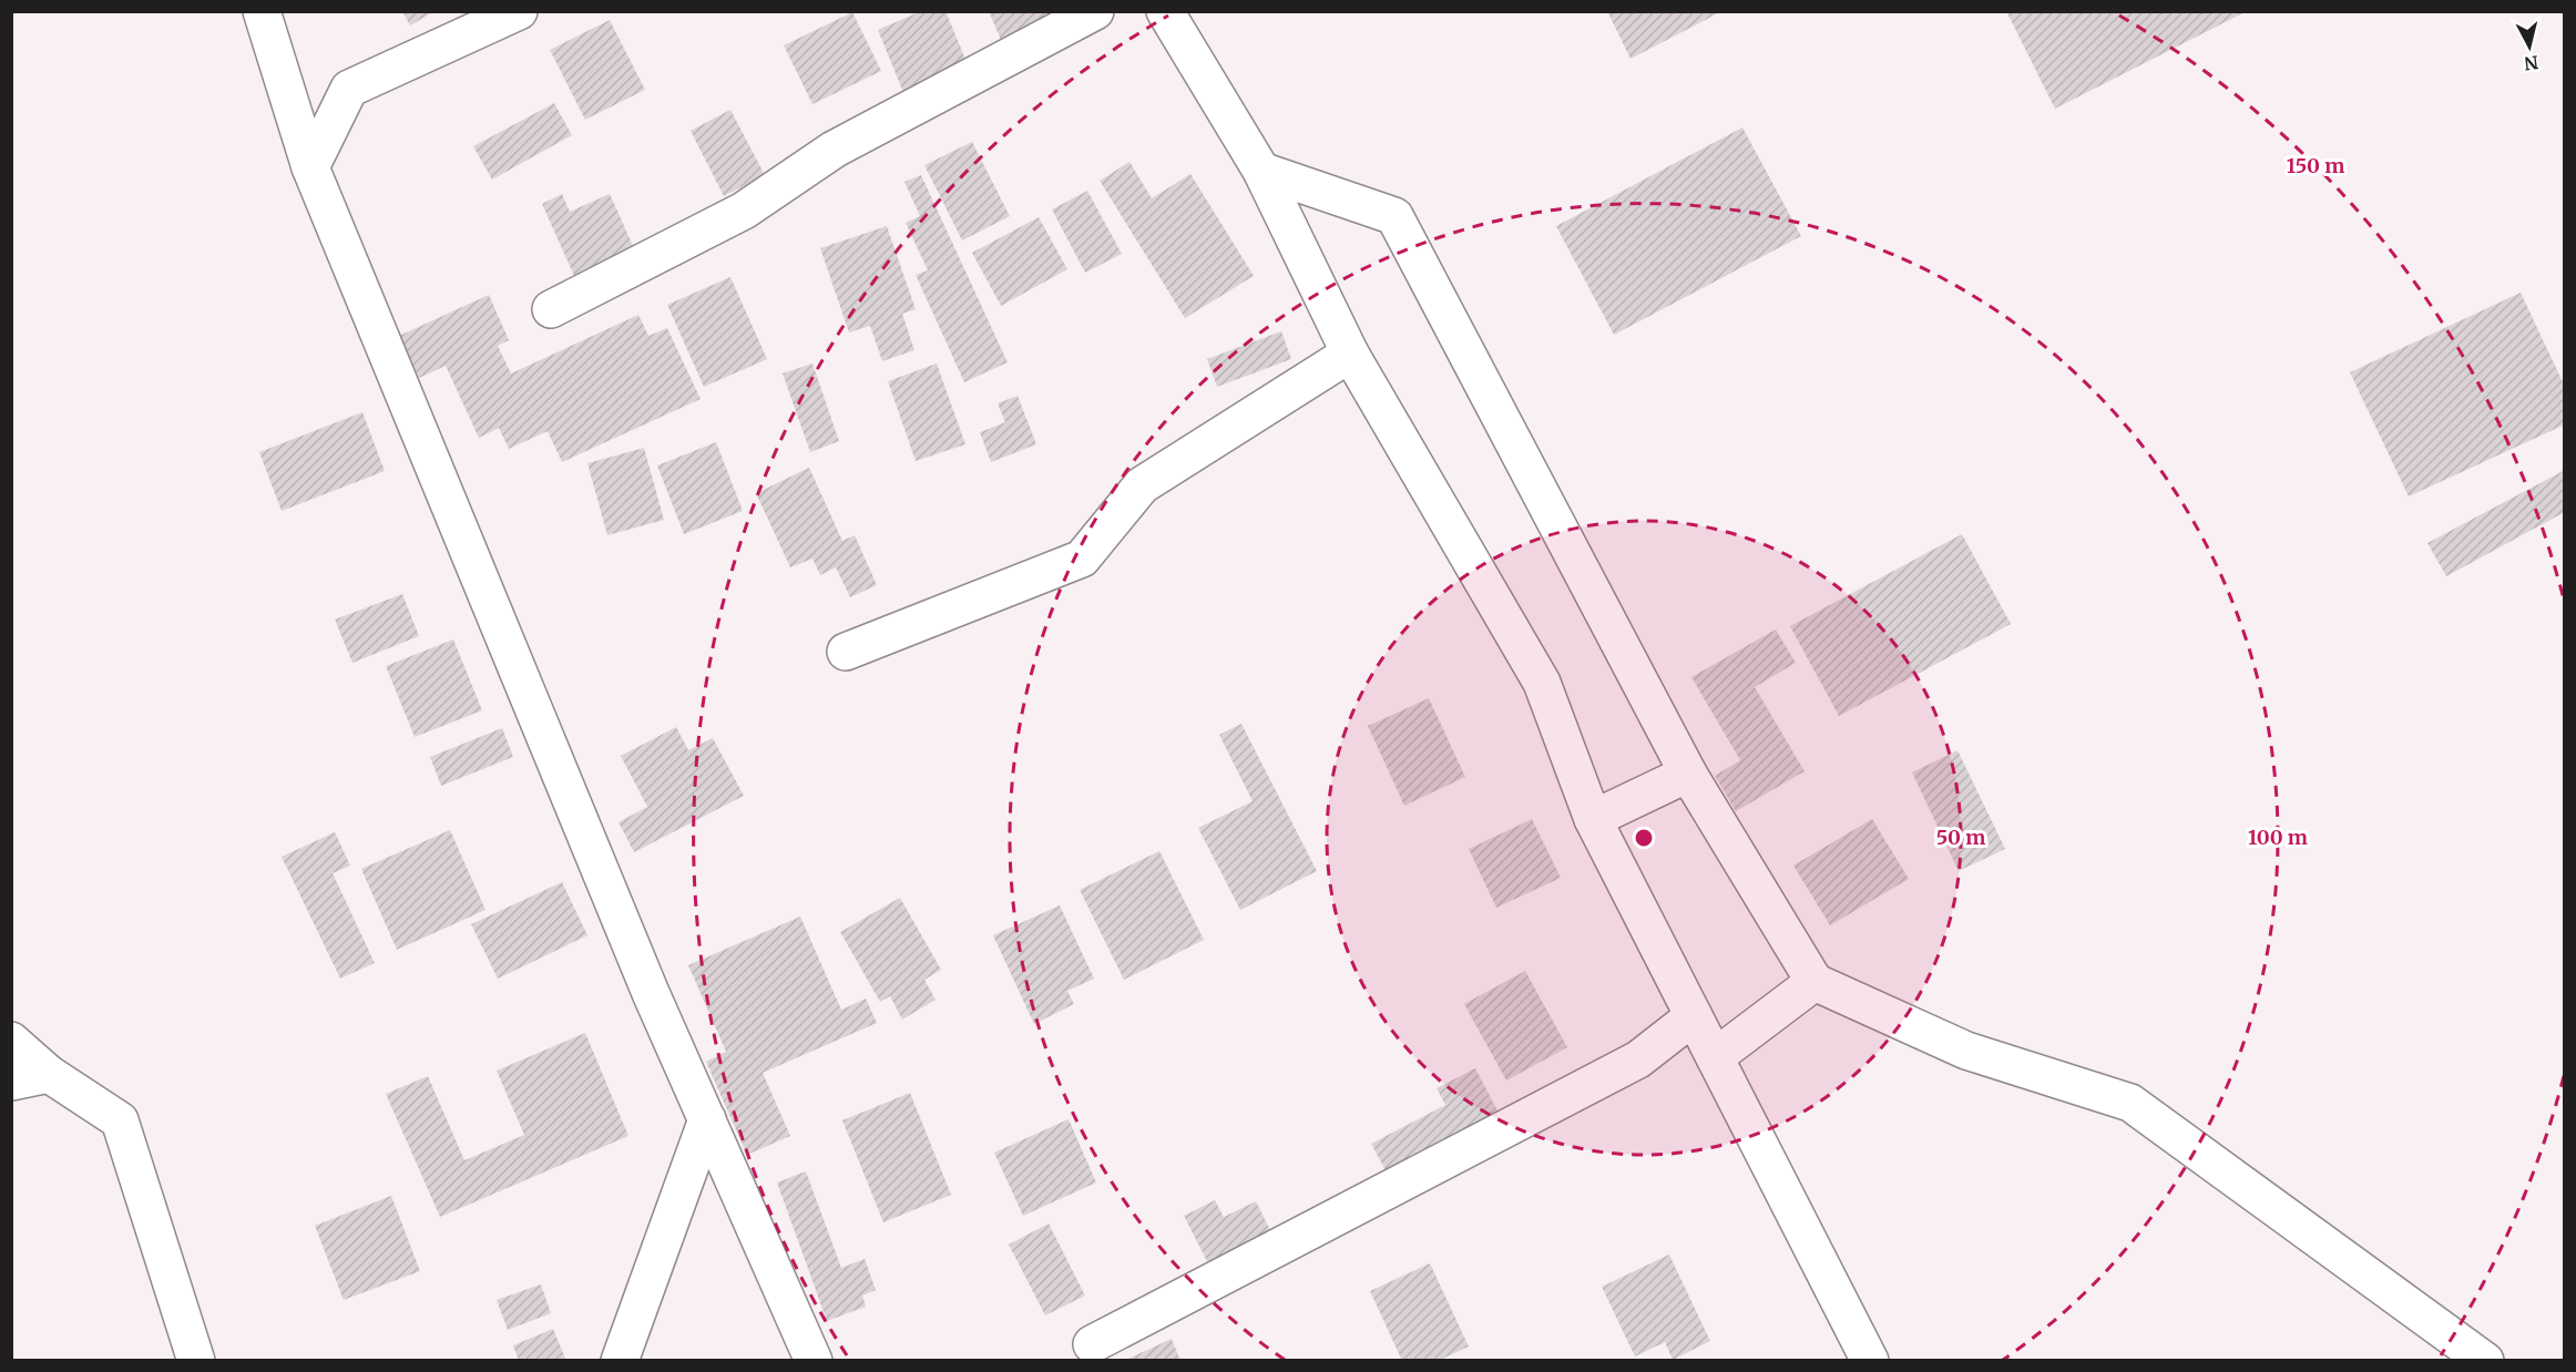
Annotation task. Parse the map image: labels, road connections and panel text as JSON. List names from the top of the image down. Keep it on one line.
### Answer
{"north":"bottom","rings":["150 m","50 m","100 m"]}
